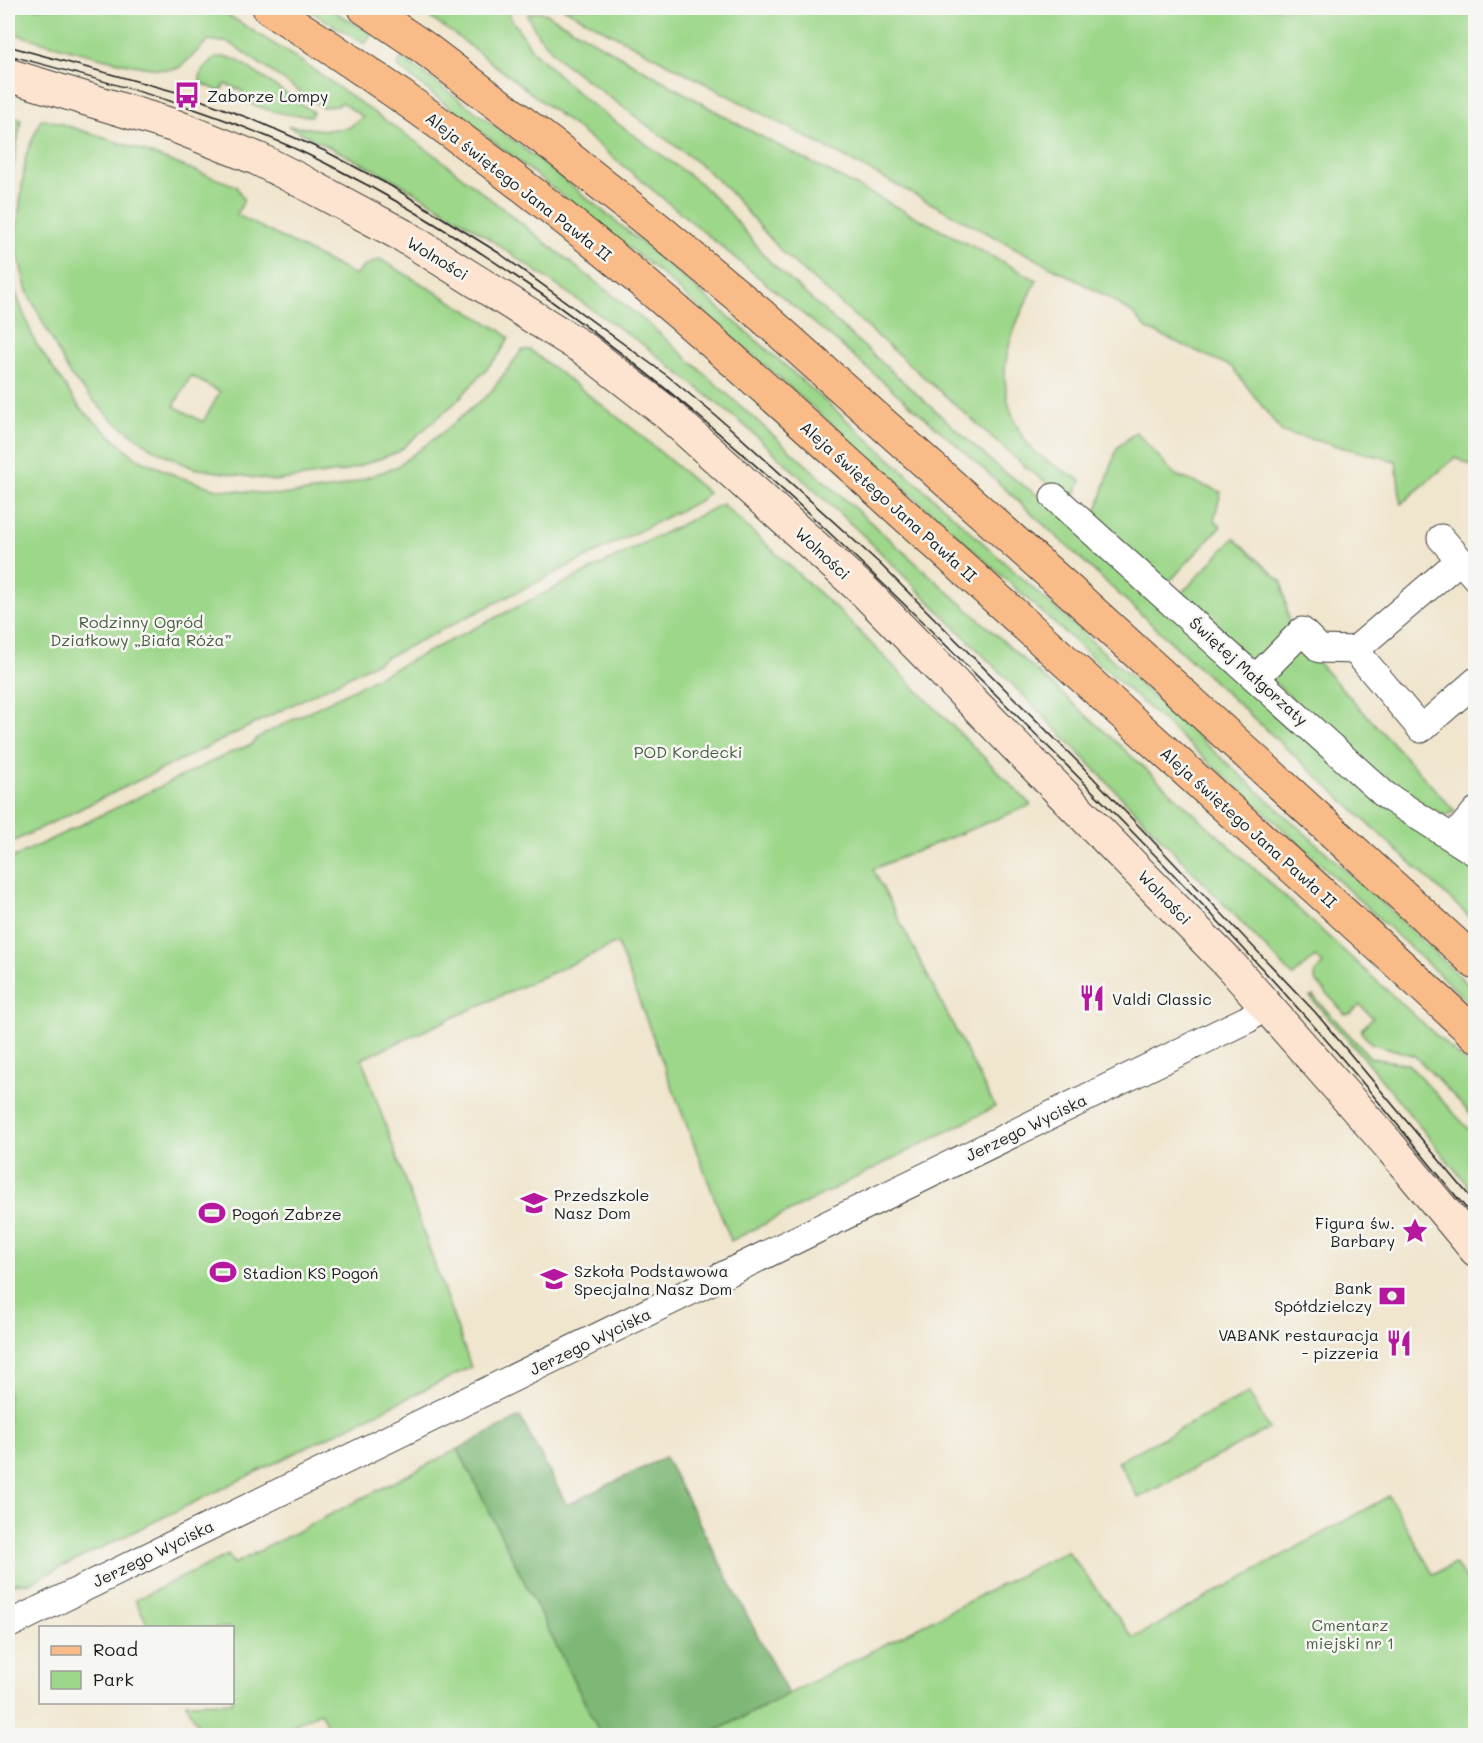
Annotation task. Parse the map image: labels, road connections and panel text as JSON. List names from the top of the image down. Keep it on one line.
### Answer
{"streets":{"main road":["Aleja świętego Jana Pawła II"],"street":["Wolności","Świętej Małgorzaty","Jerzego Wyciska"]},"crossings":[["Wolności","Jerzego Wyciska"]],"parks":["Rodzinny Ogród Działkowy „Biała Róża”","POD Kordecki","Cmentarz miejski nr 1"],"places":{"bus stop":["Zaborze Lompy"],"restaurant":["Valdi Classic","VABANK restauracja - pizzeria"],"school or university":["Przedszkole Nasz Dom","Szkoła Podstawowa Specjalna Nasz Dom"],"sports":["Pogoń Zabrze","Stadion KS Pogoń"],"place":["Figura św. Barbary"],"bank":["Bank Spółdzielczy"]},"legend":["Road","Park"]}
